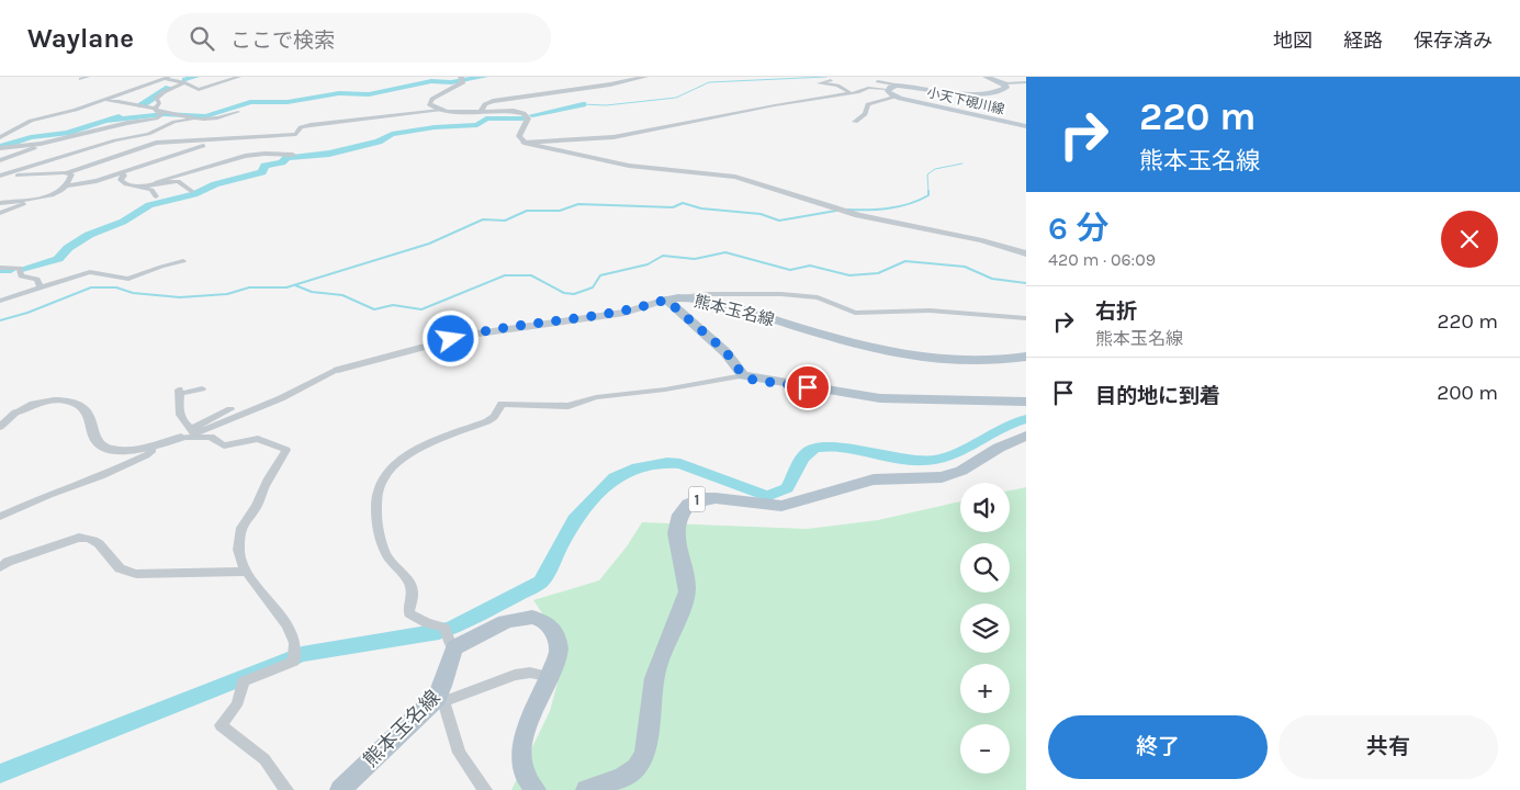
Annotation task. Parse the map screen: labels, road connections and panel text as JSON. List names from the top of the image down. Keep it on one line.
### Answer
{"streets":{"main road":["小天下硯川線","熊本玉名線","1"]},"page":{"header":"Waylane","search":"ここで検索","nav":["地図","経路","保存済み"],"turn":["220 m","熊本玉名線"],"heading":["6 分","420 m · 06:09"],"list":[{"name":"右折","note":"熊本玉名線","value":"220 m"},{"name":"目的地に到着","value":"200 m"}],"map_buttons":["+","−"],"buttons":["終了","共有"]}}
